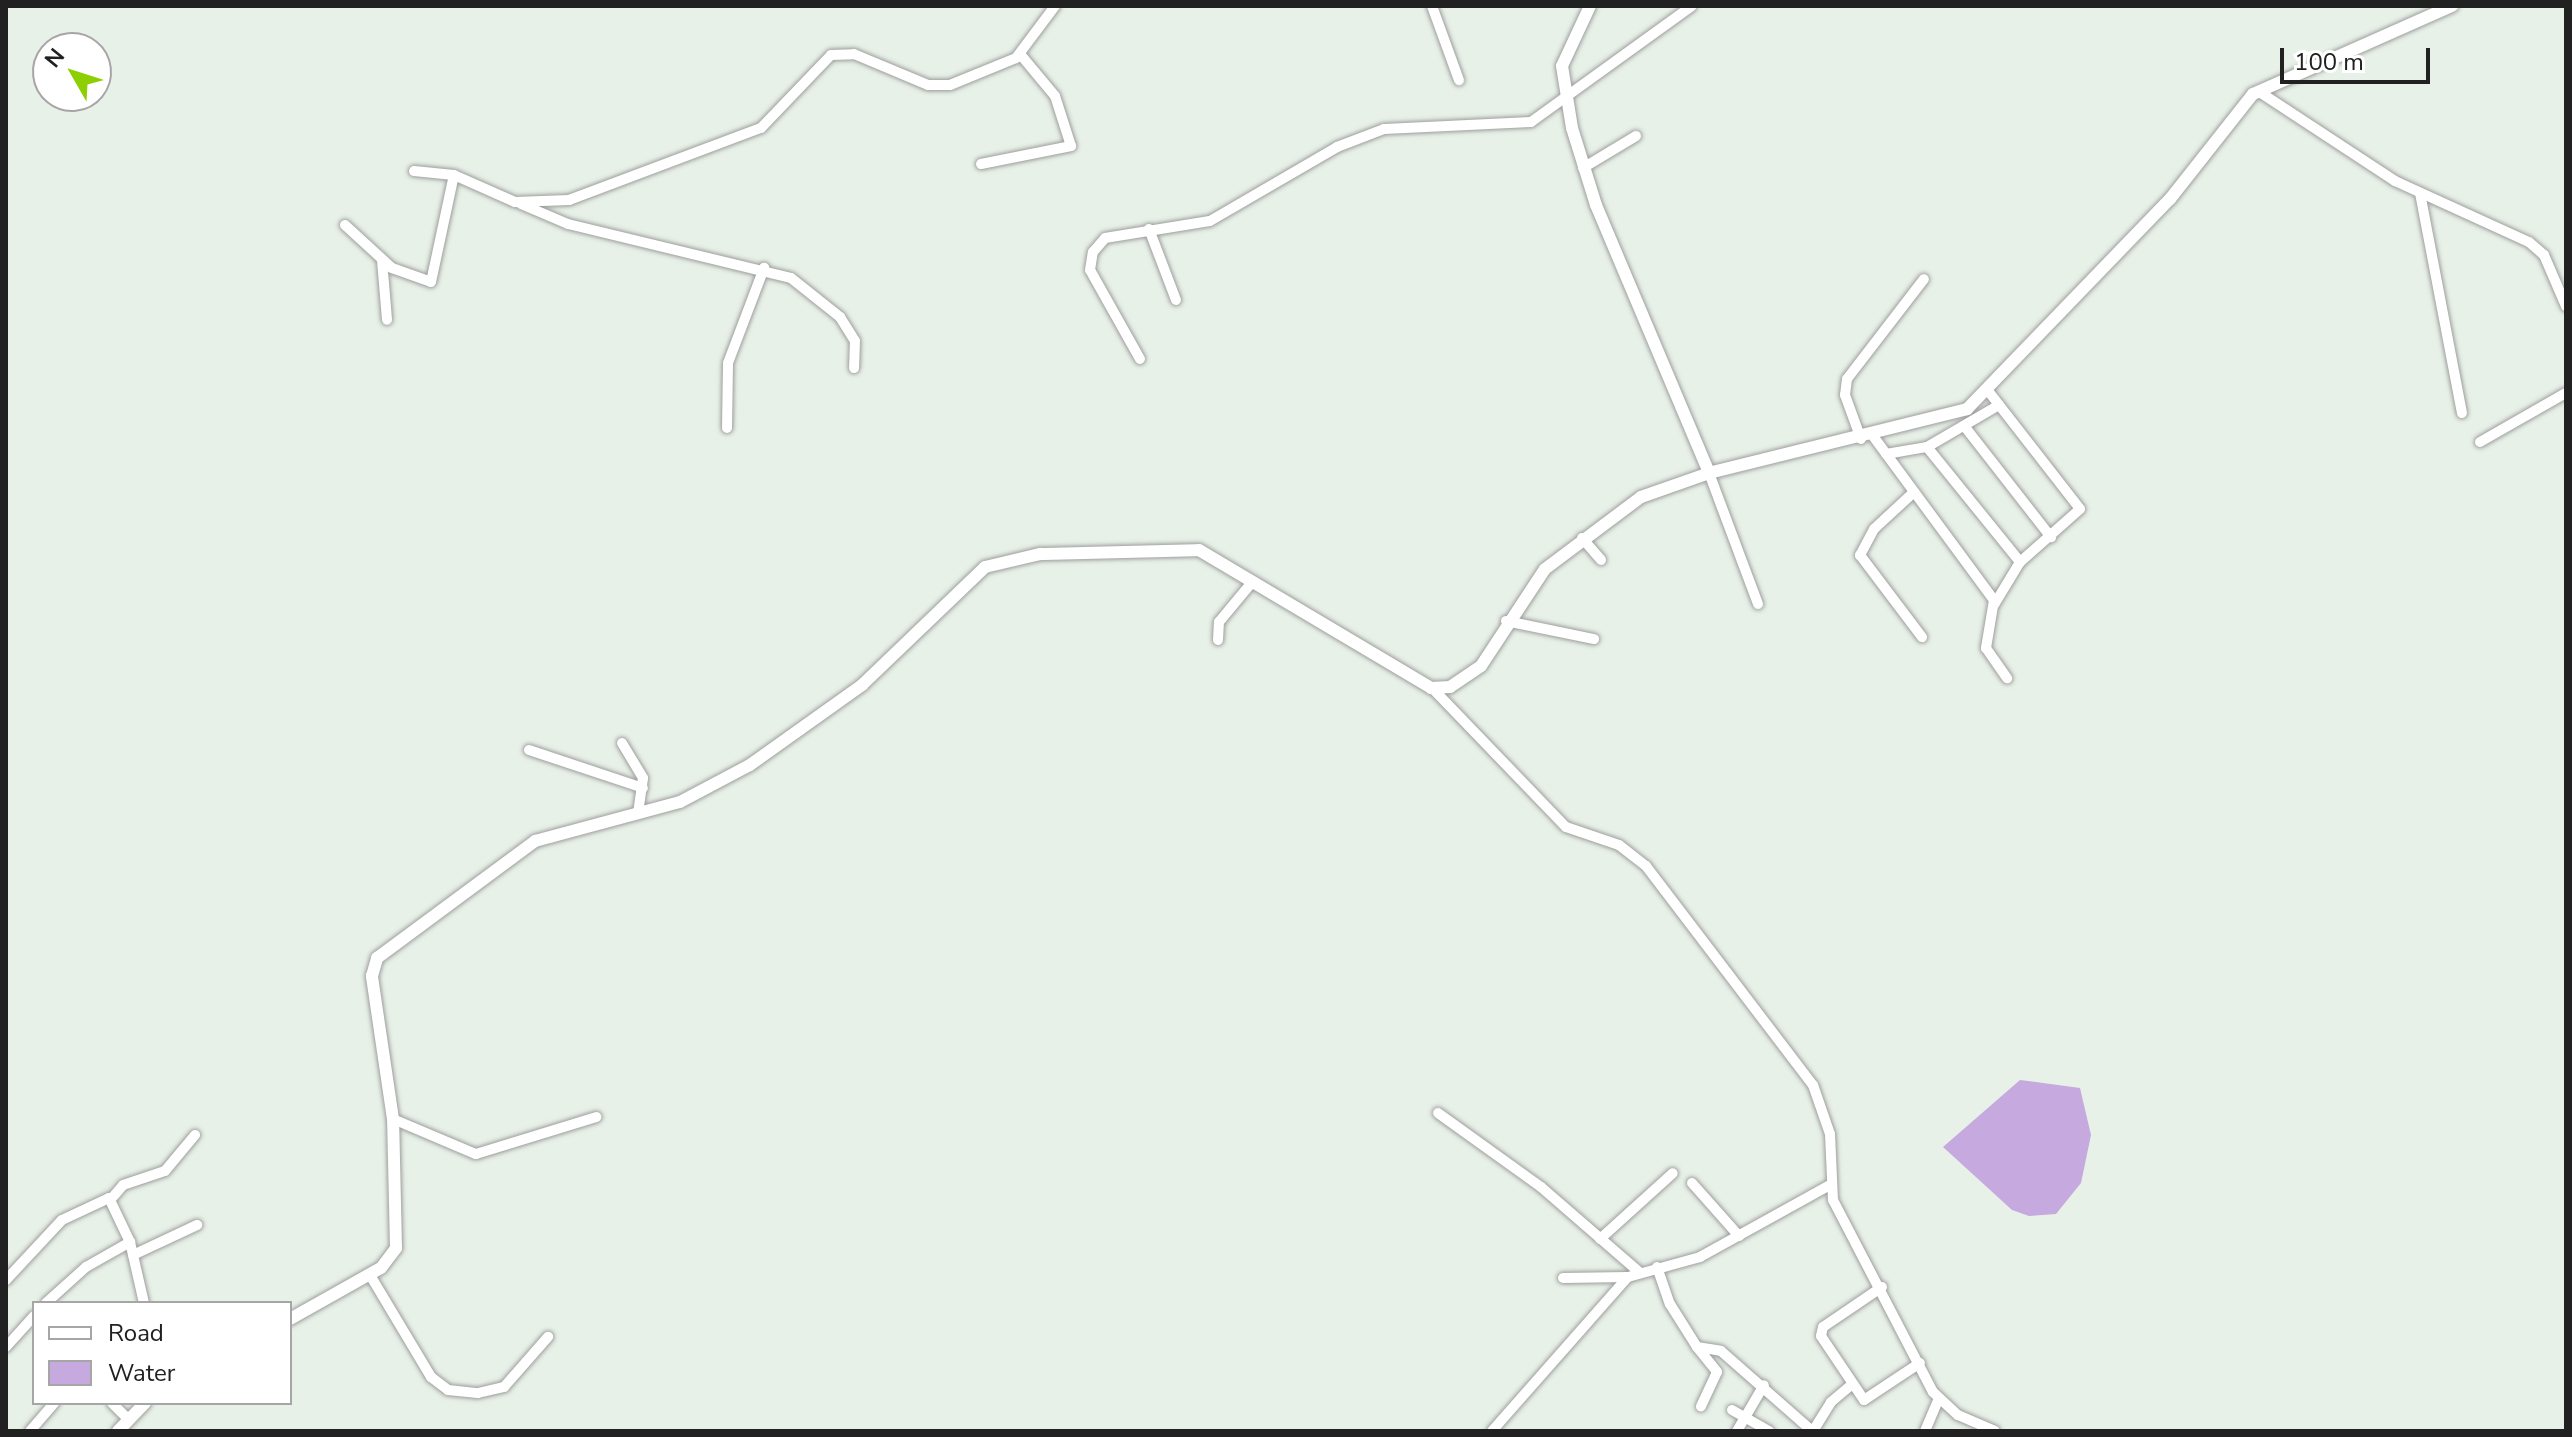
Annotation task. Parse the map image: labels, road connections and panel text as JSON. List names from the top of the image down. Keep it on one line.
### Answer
{"legend":["Road","Water"],"scale_bar":"100 m","north":"top left"}
